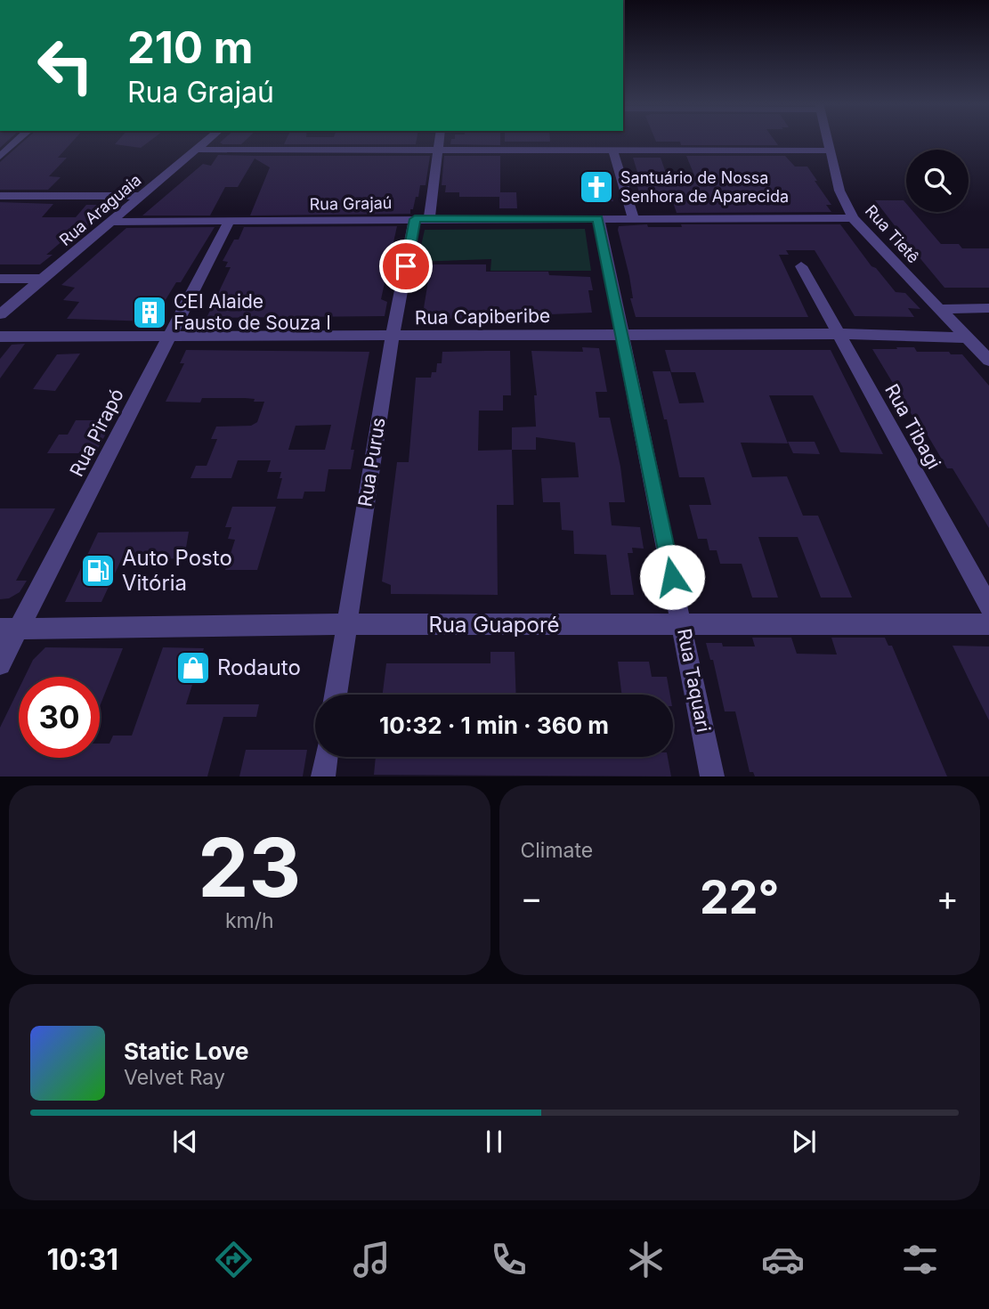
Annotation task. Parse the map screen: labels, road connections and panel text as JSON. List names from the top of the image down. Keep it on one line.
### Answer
{"streets":{"street":["Rua Grajaú","Rua Araguaia","Rua Tietê","Rua Capiberibe","Rua Tibagi","Rua Pirapó","Rua Purus","Rua Guaporé","Rua Taquari"]},"crossings":[["Rua Grajaú","Rua Araguaia"],["Rua Grajaú","Rua Tietê"],["Rua Grajaú","Rua Pirapó"],["Rua Grajaú","Rua Purus"],["Rua Grajaú","Rua Taquari"],["Rua Tietê","Rua Capiberibe"],["Rua Capiberibe","Rua Tibagi"],["Rua Capiberibe","Rua Pirapó"],["Rua Capiberibe","Rua Purus"],["Rua Capiberibe","Rua Taquari"],["Rua Pirapó","Rua Guaporé"],["Rua Purus","Rua Guaporé"],["Rua Guaporé","Rua Taquari"]],"places":{"church":["Santuário de Nossa Senhora de Aparecida"],"building":["CEI Alaide Fausto de Souza I"],"fuel station":["Auto Posto Vitória"],"shop":["Rodauto"]},"page":{"turn":["210 m","Rua Grajaú"],"limit":"30","trip":"10:32 · 1 min · 360 m","tile":[["23","km/h"],"Climate"],"heat":["−","22°","+"],"song":["Static Love","Velvet Ray"],"tabs":"10:31"}}
